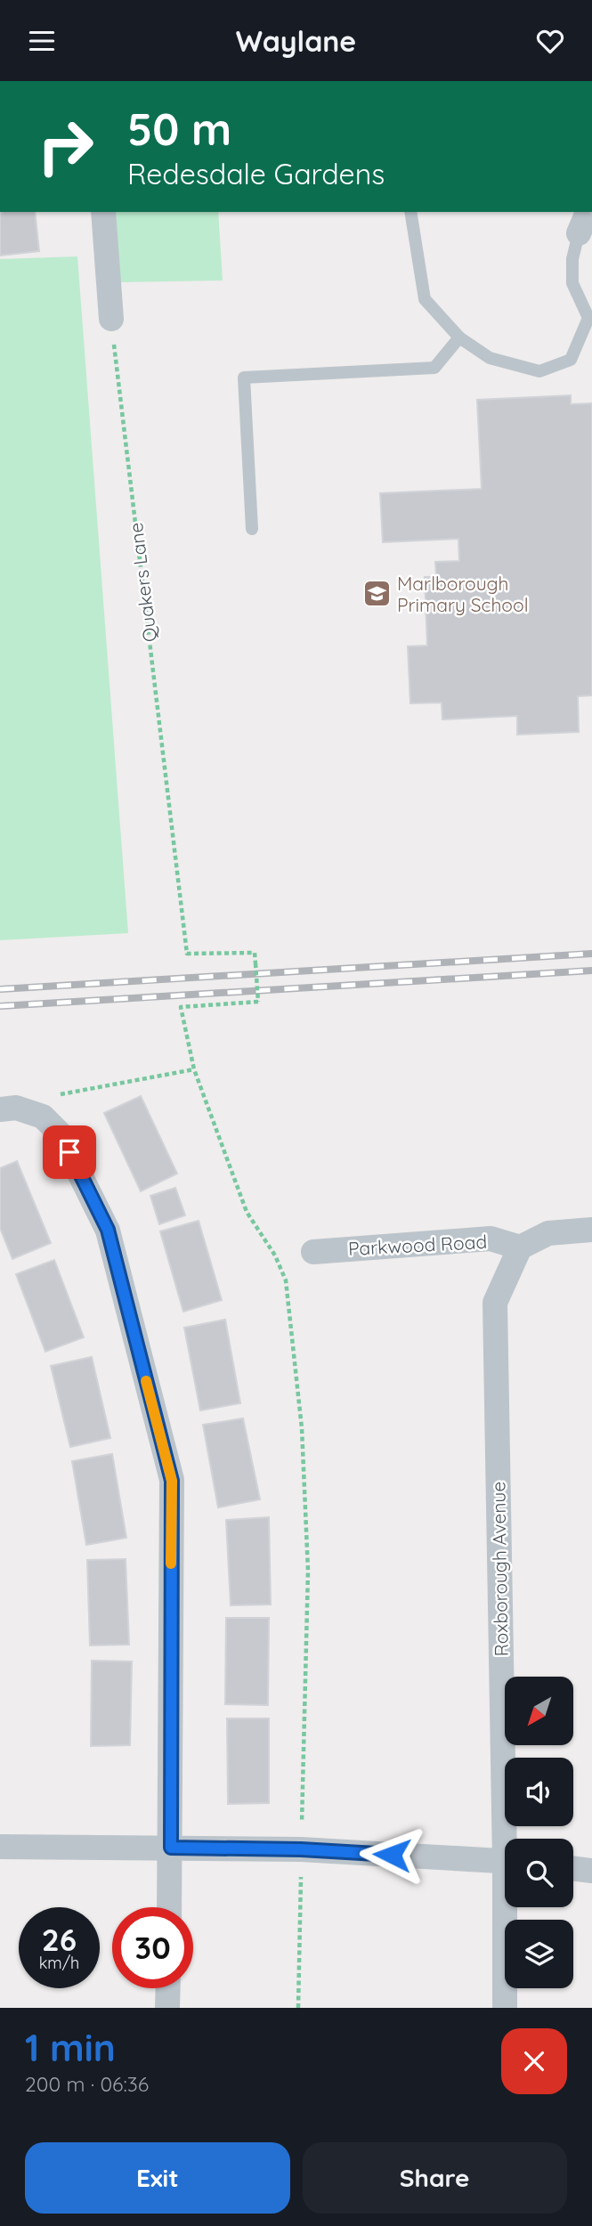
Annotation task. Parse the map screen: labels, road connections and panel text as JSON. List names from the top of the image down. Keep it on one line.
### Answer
{"streets":{"street":["Parkwood Road","Roxborough Avenue"],"path":["Quakers Lane"]},"crossings":[["Parkwood Road","Roxborough Avenue"]],"places":{"school or university":["Marlborough Primary School"]},"north":"bottom left","page":{"header":"Waylane","turn":["50 m","Redesdale Gardens"],"speed":"26 km/h","limit":"30","heading":["1 min","200 m · 06:36"],"buttons":["Exit","Share"]}}
